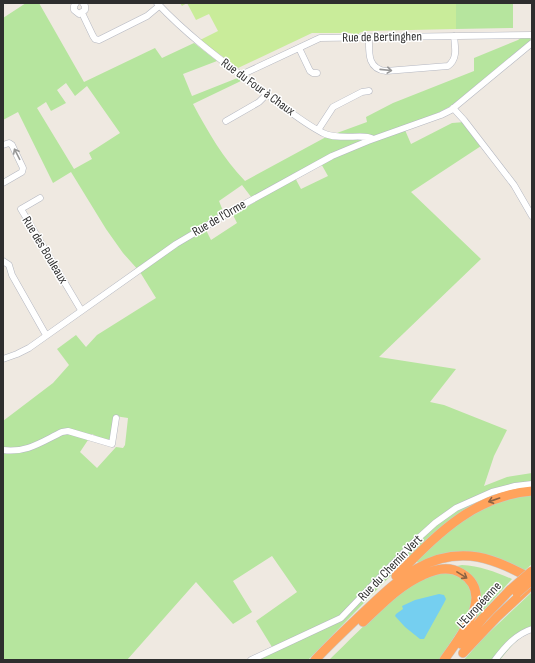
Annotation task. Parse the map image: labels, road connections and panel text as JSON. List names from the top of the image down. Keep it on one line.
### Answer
{"streets":{"highway":["L'Européenne"],"street":["Rue de Bertinghen","Rue du Four à Chaux","Rue de l'Orme","Rue des Bouleaux","Rue du Chemin Vert"]},"crossings":[["Rue de Bertinghen","Rue du Four à Chaux"],["Rue du Four à Chaux","Rue de l'Orme"],["Rue de l'Orme","Rue des Bouleaux"]]}
